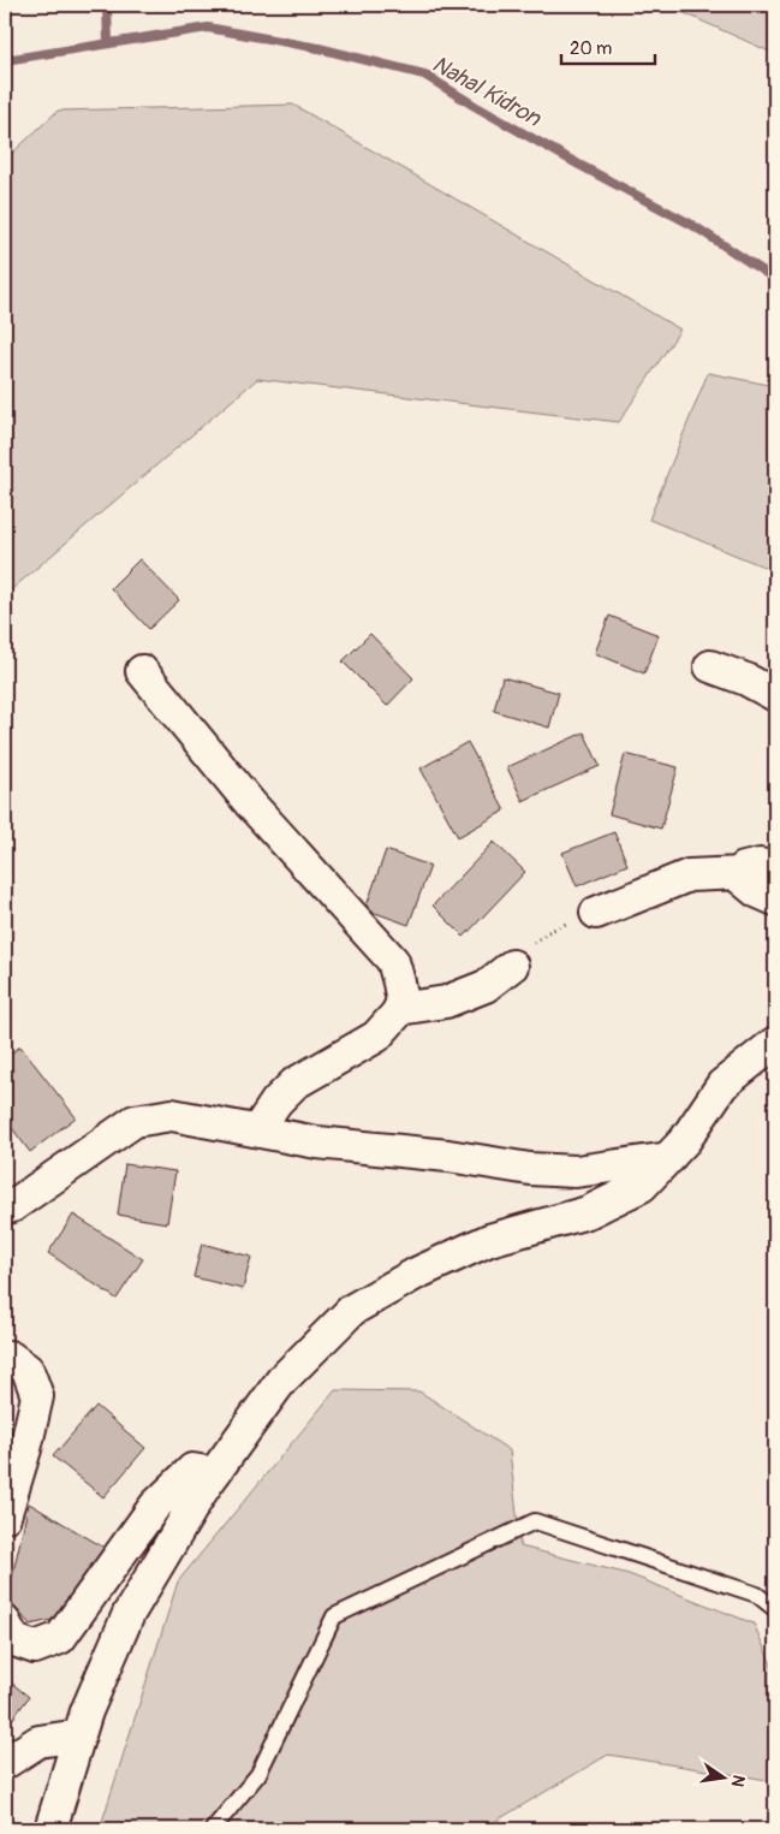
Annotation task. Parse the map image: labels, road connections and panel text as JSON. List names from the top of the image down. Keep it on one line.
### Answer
{"water":["Nahal Kidron"],"scale_bar":"20 m","north":"right"}
